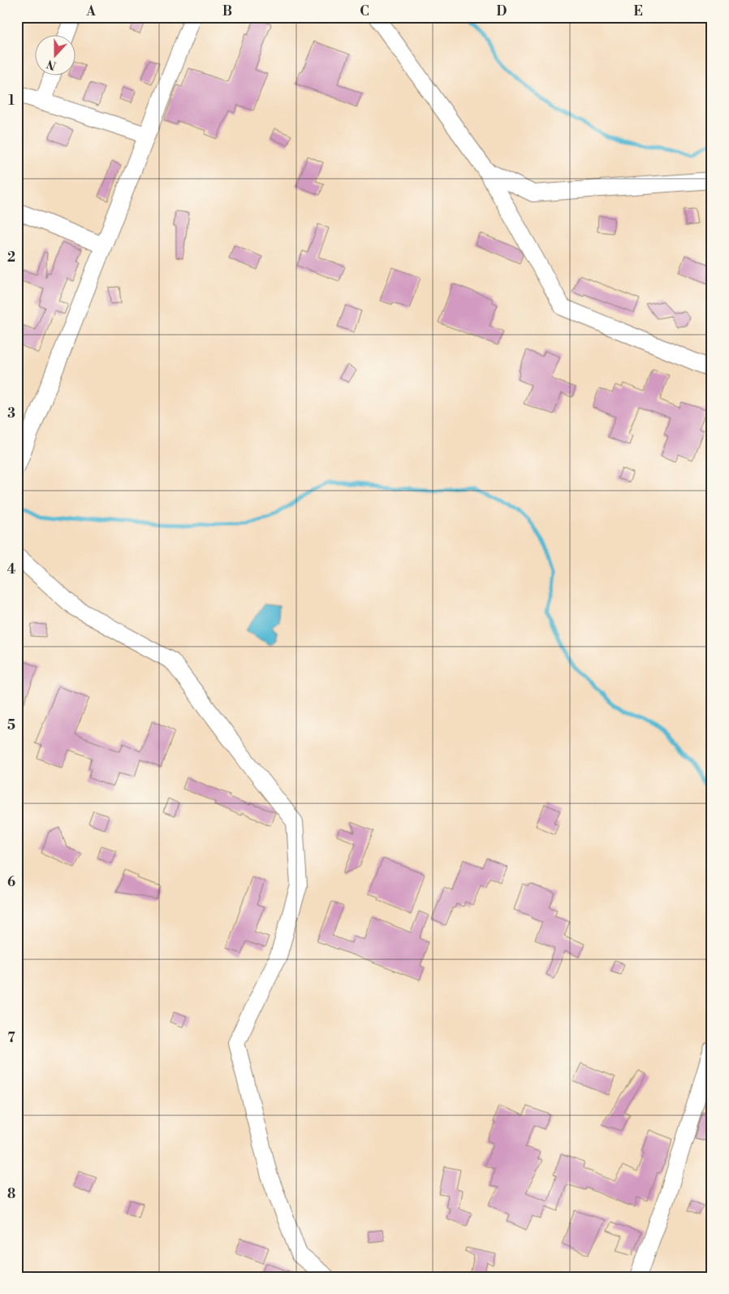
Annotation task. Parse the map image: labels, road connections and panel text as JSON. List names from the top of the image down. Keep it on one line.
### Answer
{"north":"bottom","grid":{"columns":["A","B","C","D","E"],"rows":["1","2","3","4","5","6","7","8"]}}
